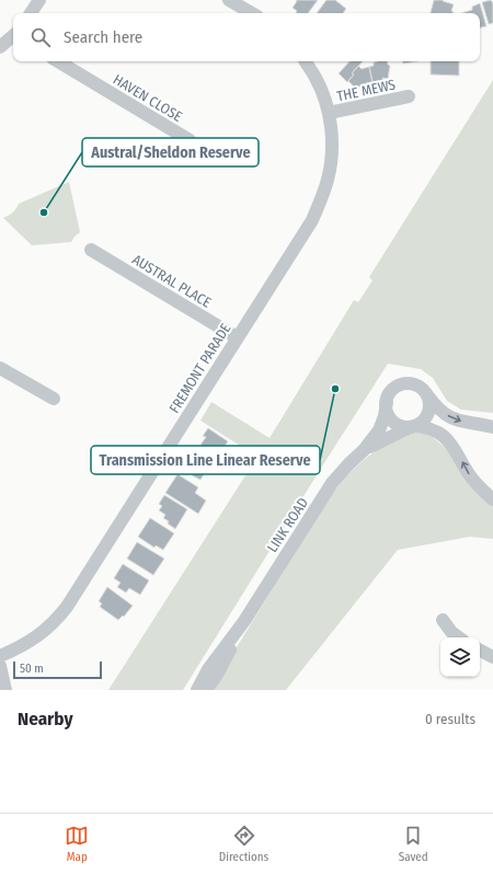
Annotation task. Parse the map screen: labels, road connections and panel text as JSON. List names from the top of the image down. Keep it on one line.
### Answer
{"streets":{"street":["THE MEWS","HAVEN CLOSE","AUSTRAL PLACE","FREMONT PARADE","LINK ROAD"]},"crossings":[["THE MEWS","FREMONT PARADE"],["AUSTRAL PLACE","FREMONT PARADE"]],"places":["Austral/Sheldon Reserve","Transmission Line Linear Reserve"],"scale_bar":"50 m","page":{"search":"Search here","scale":"50 m","heading":["Nearby","0 results"],"nav":["Map","Directions","Saved"]}}
